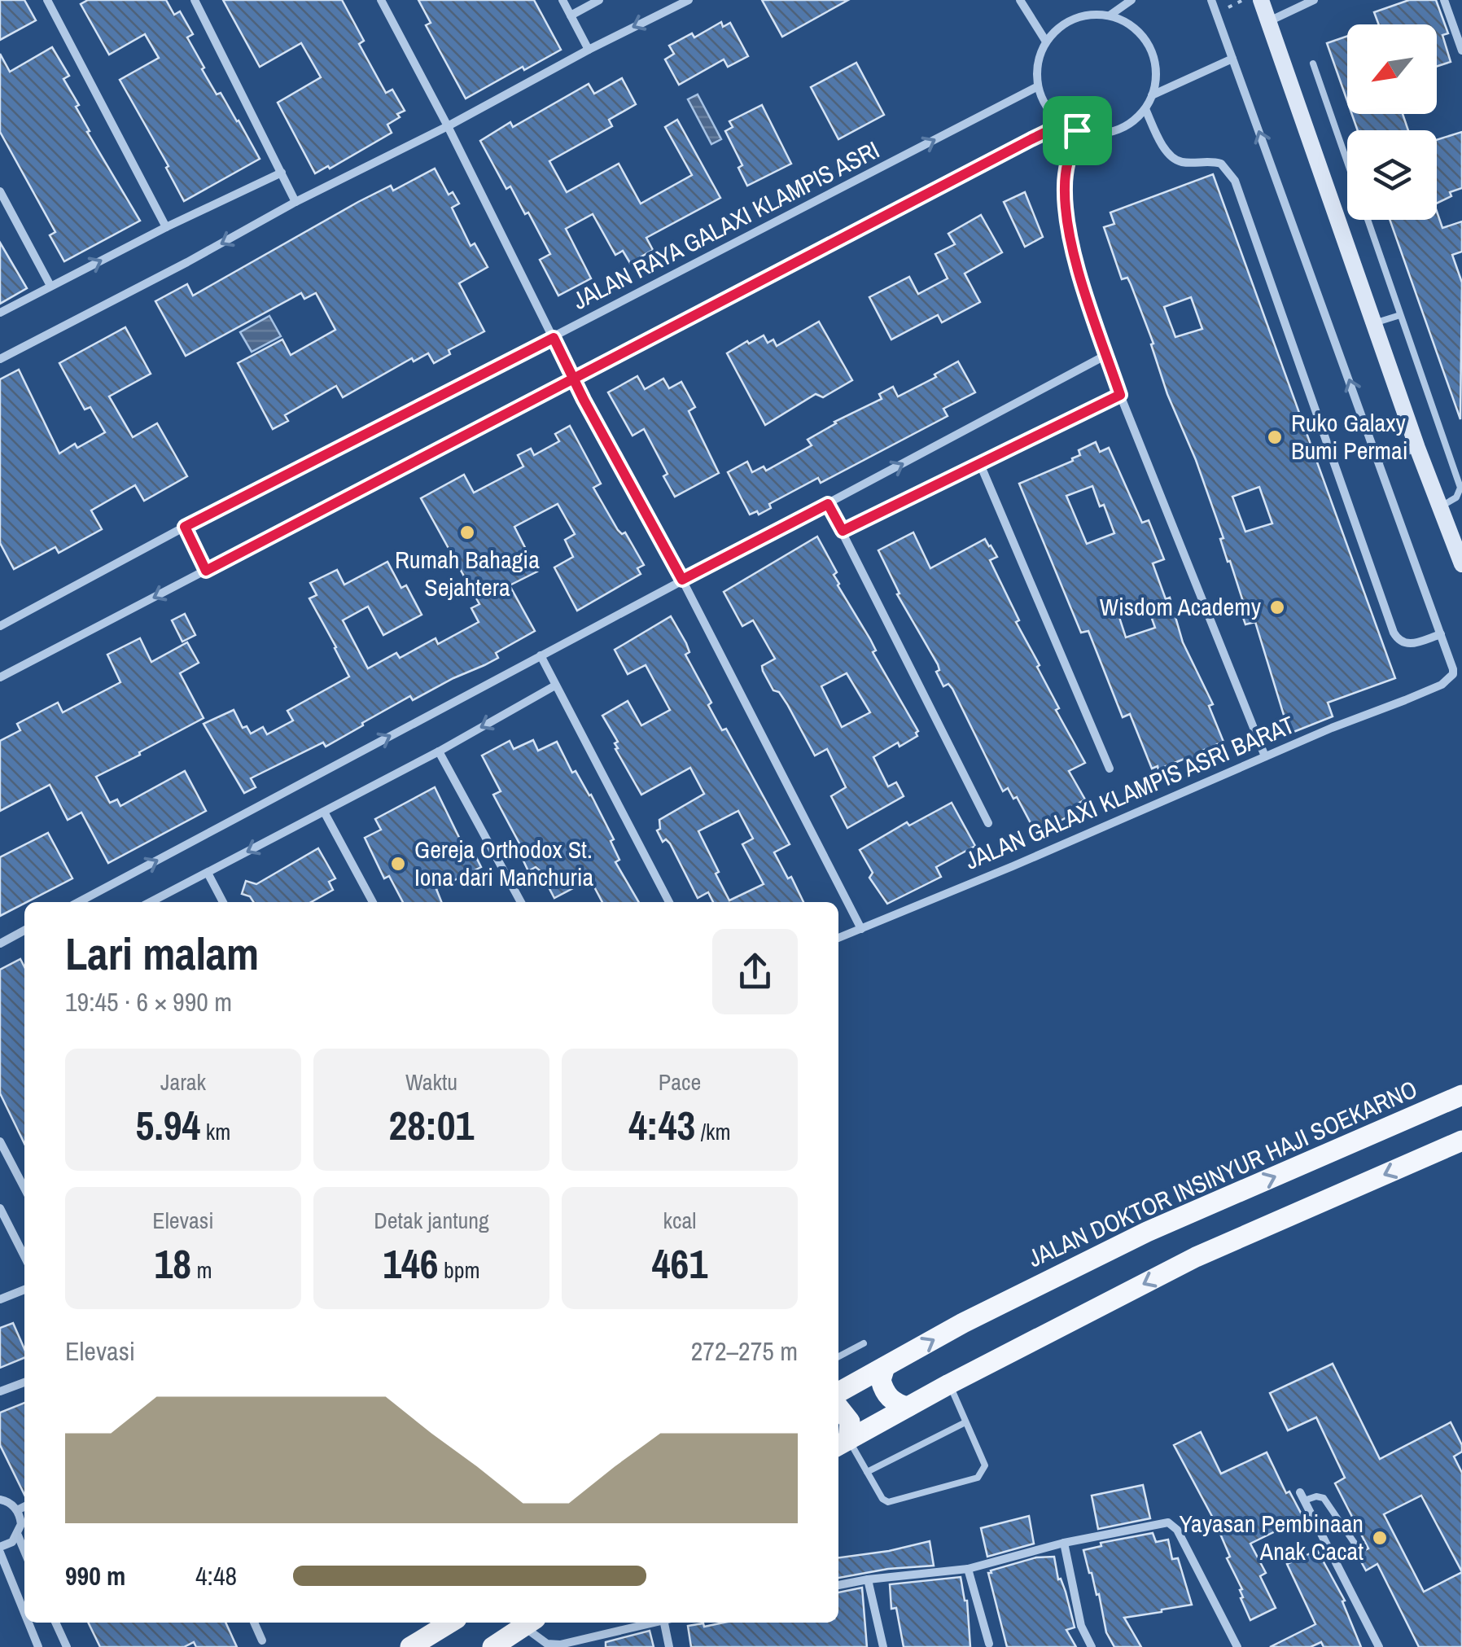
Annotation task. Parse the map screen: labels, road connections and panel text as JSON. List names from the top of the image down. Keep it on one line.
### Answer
{"streets":{"main road":["JALAN DOKTOR INSINYUR HAJI SOEKARNO"],"street":["JALAN RAYA GALAXI KLAMPIS ASRI","JALAN GALAXI KLAMPIS ASRI BARAT"]},"places":["Ruko Galaxy Bumi Permai","Rumah Bahagia Sejahtera","Wisdom Academy","Gereja Orthodox St. Iona dari Manchuria","Yayasan Pembinaan Anak Cacat"],"north":"bottom left","page":{"heading":["Lari malam","19:45 · 6 × 990 m"],"stats":[["Jarak","5.94 km"],["Waktu","28:01"],["Pace","4:43 /km"],["Elevasi","18 m"],["Detak jantung","146 bpm"],["kcal","461"]],"chart":["Elevasi","272–275 m"],"list":[{"name":"990 m","note":"4:48"}]}}
